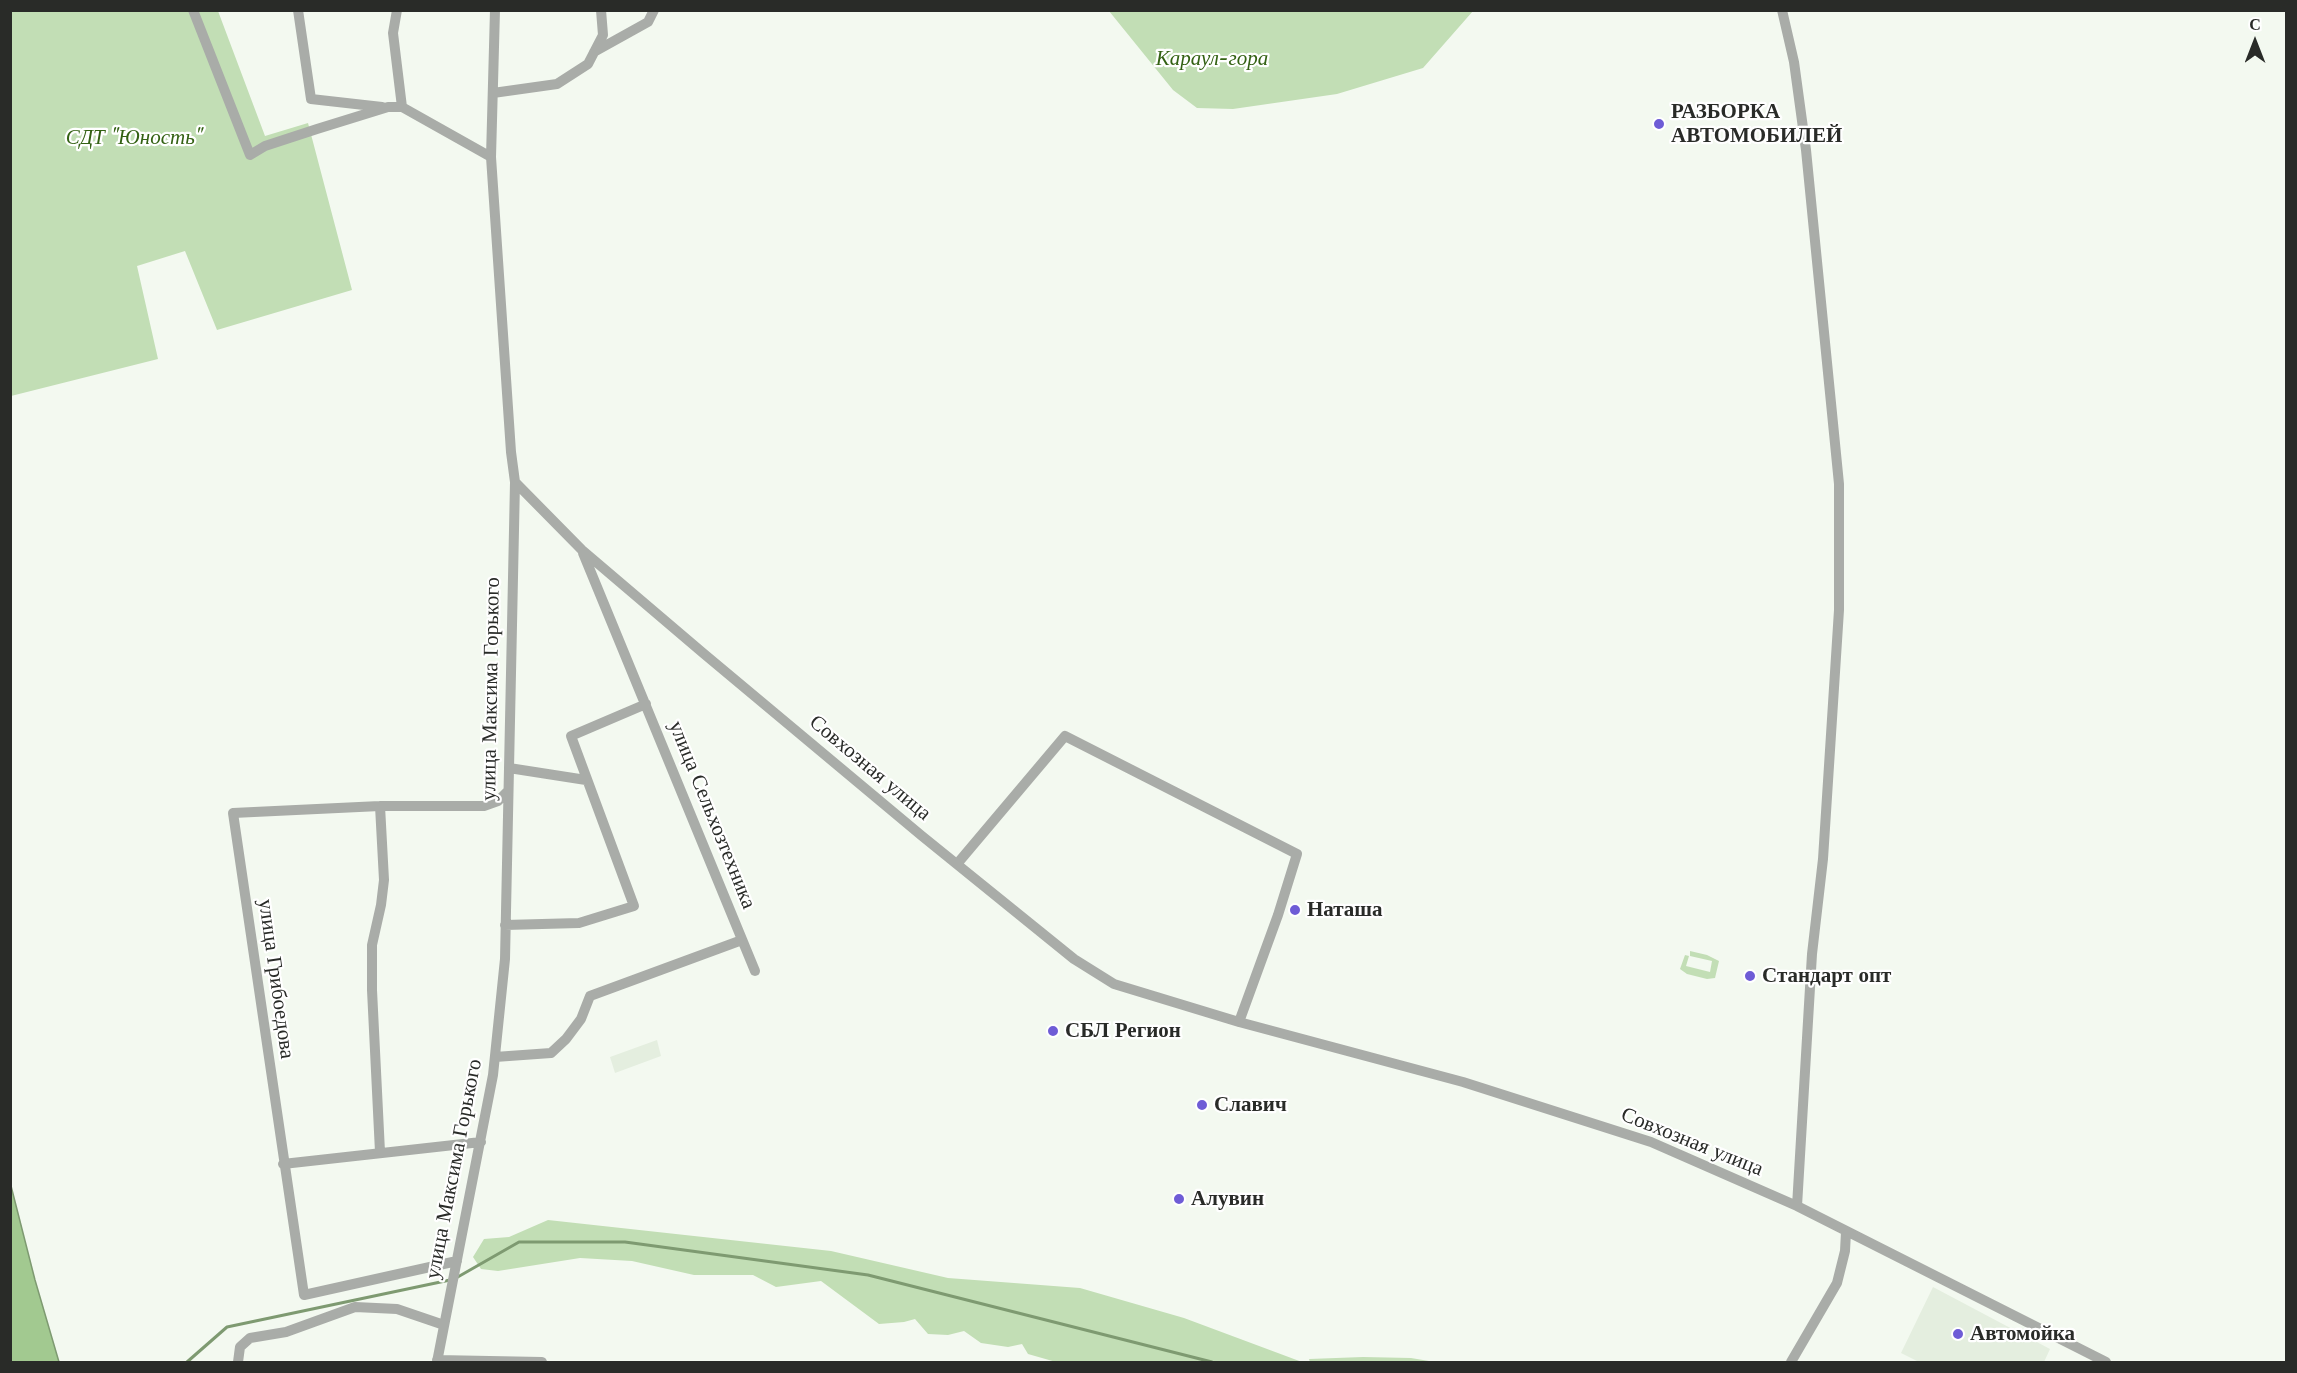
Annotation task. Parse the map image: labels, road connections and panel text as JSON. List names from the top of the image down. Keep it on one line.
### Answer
{"streets":{"street":["улица Максима Горького","Совхозная улица","улица Сельхозтехника","улица Грибоедова"]},"crossings":[["улица Максима Горького","Совхозная улица"],["улица Максима Горького","улица Сельхозтехника"],["улица Максима Горького","улица Грибоедова"],["Совхозная улица","улица Сельхозтехника"]],"parks":["Караул-гора","СДТ \"Юность\""],"places":["РАЗБОРКА АВТОМОБИЛЕЙ","Наташа","Стандарт опт","СБЛ Регион","Славич","Алувин","Автомойка"],"north":"top"}
